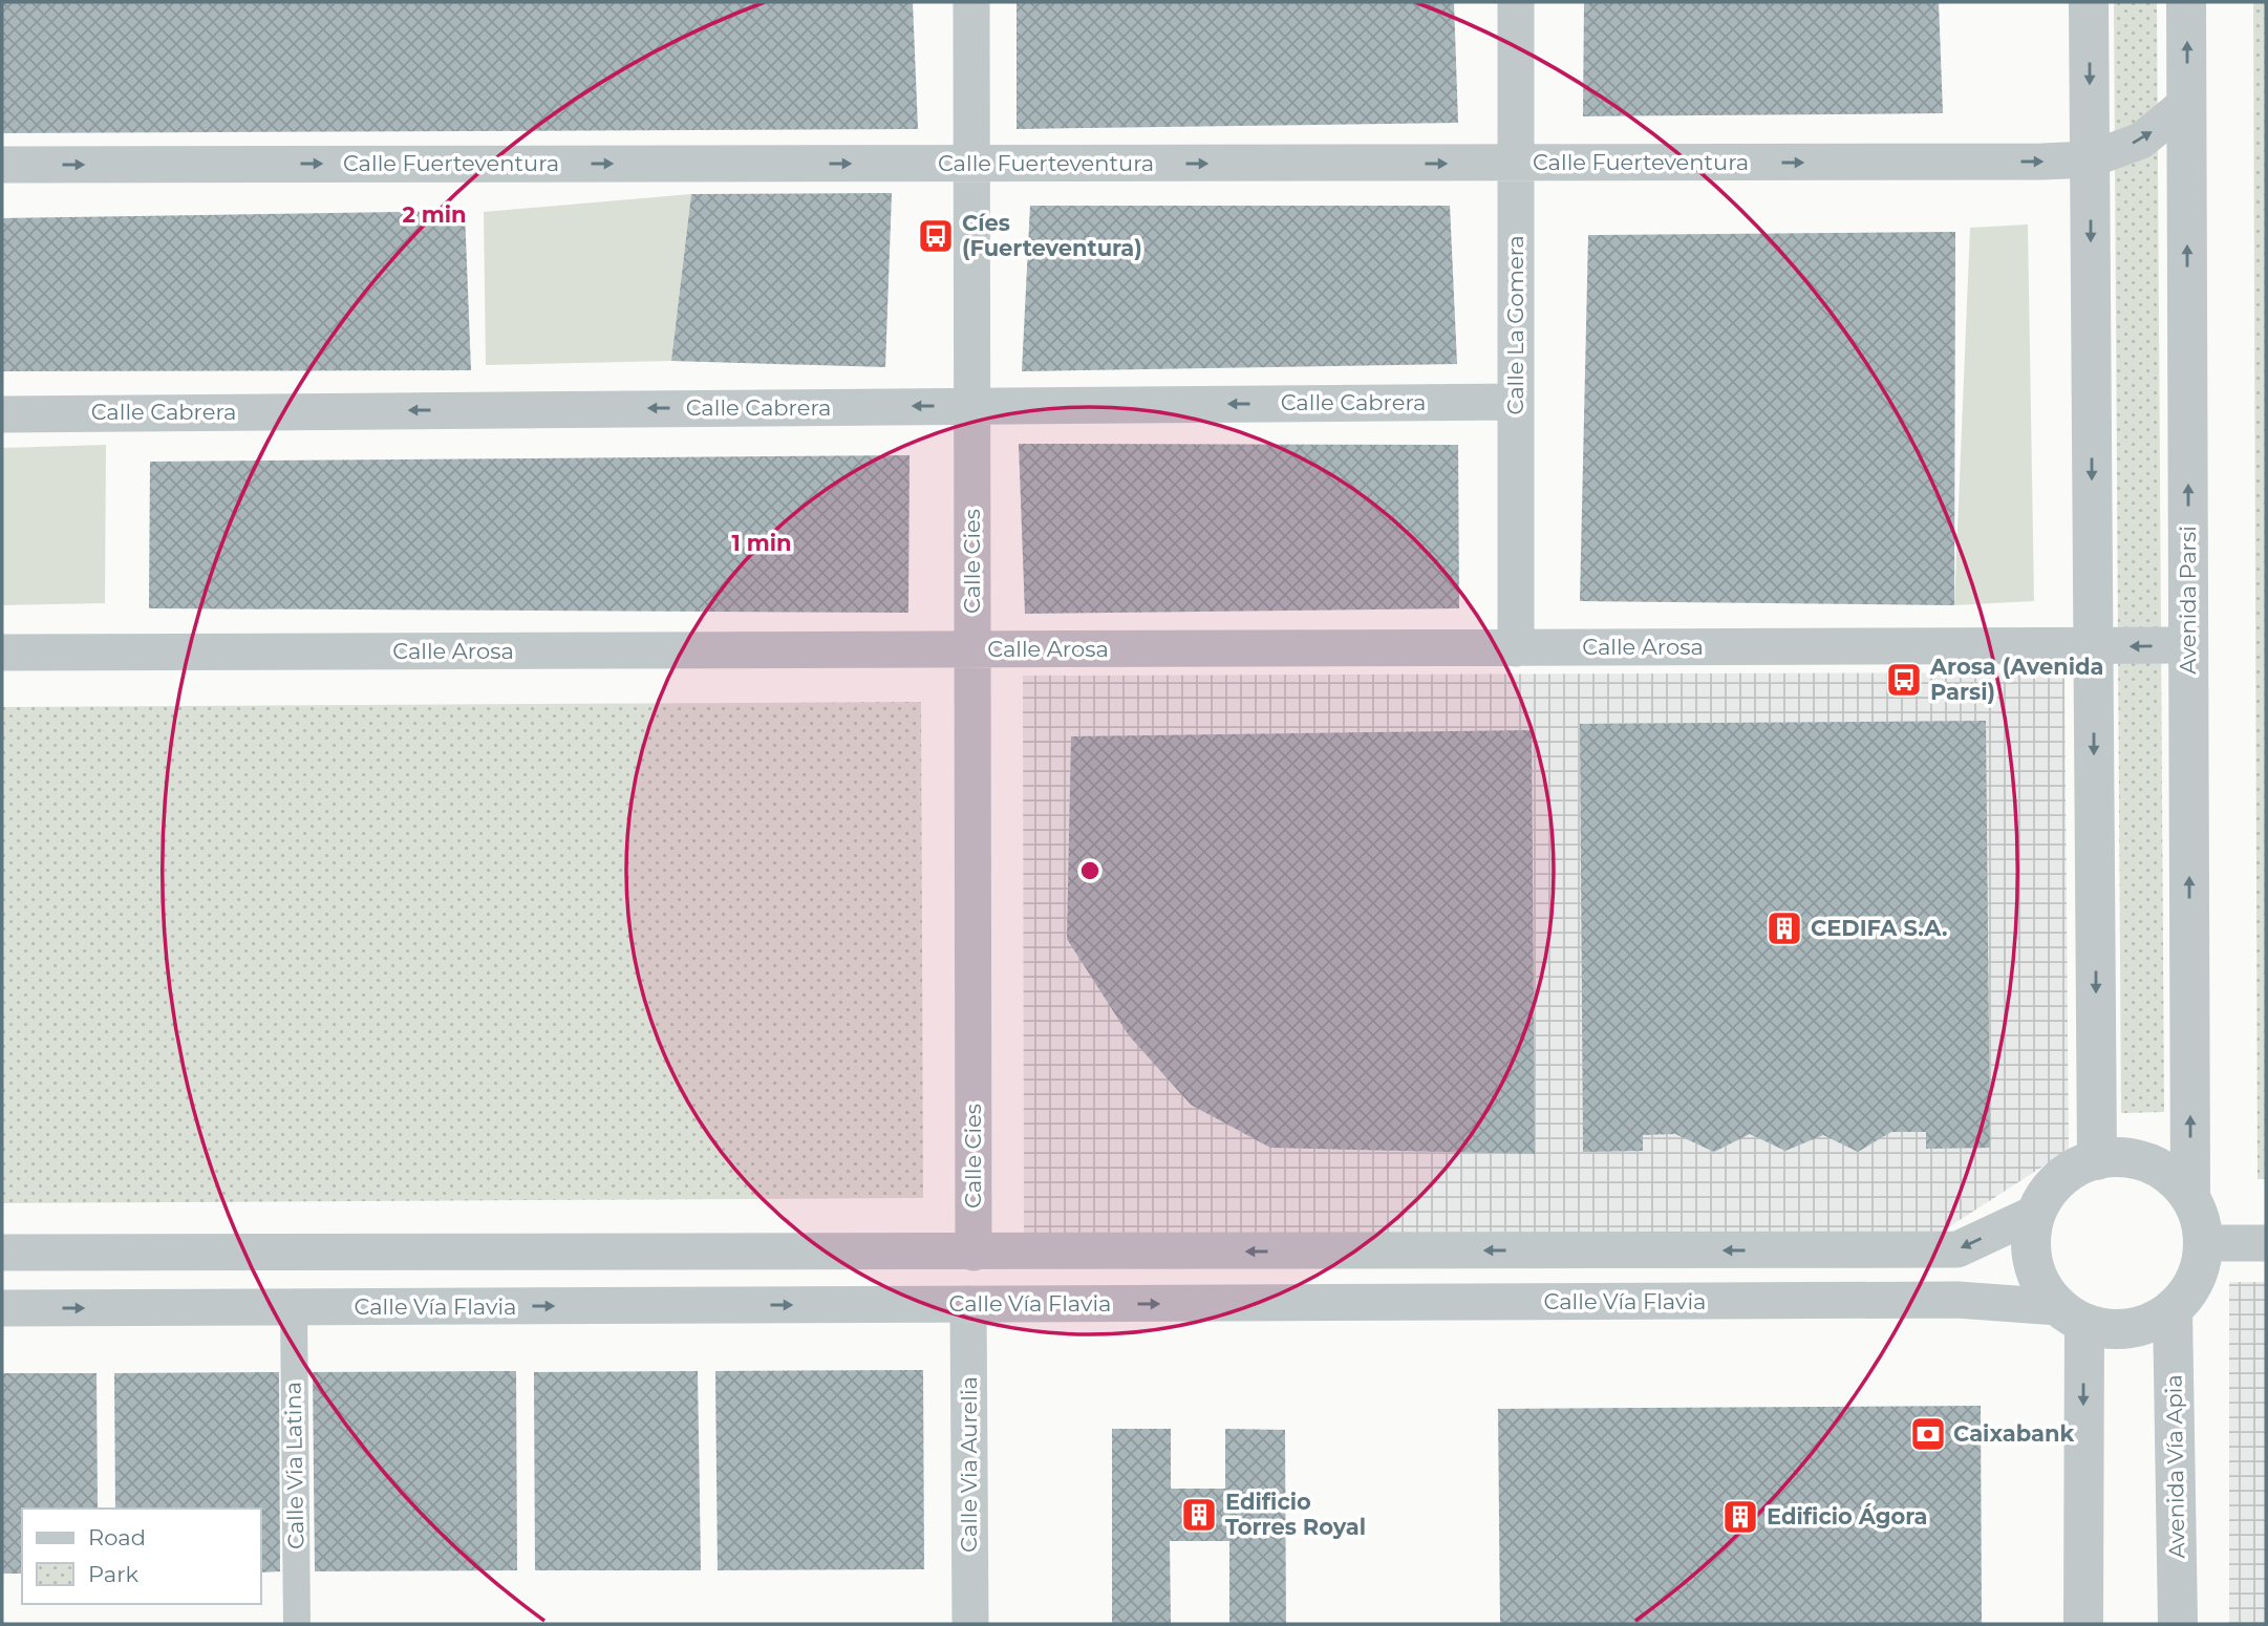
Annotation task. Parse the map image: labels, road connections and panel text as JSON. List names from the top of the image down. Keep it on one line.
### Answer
{"streets":{"street":["Calle Fuerteventura","Calle La Gomera","Calle Cabrera","Calle Cies","Avenida Parsi","Calle Arosa","Calle Vía Flavia","Calle Via Aurelia","Calle Via Latina","Avenida Vía Apia"]},"crossings":[["Calle Fuerteventura","Calle La Gomera"],["Calle Fuerteventura","Calle Cies"],["Calle Fuerteventura","Avenida Parsi"],["Calle La Gomera","Calle Cabrera"],["Calle La Gomera","Calle Arosa"],["Calle Cabrera","Calle Cies"],["Calle Cies","Calle Arosa"],["Avenida Parsi","Calle Arosa"],["Avenida Parsi","Calle Vía Flavia"],["Avenida Parsi","Avenida Vía Apia"],["Calle Vía Flavia","Calle Via Aurelia"],["Calle Vía Flavia","Calle Via Latina"],["Calle Vía Flavia","Avenida Vía Apia"]],"one_way":["Calle Fuerteventura","Calle Cabrera"],"places":{"bus stop":["Cíes (Fuerteventura)","Arosa (Avenida Parsi)"],"building":["CEDIFA S.A.","Edificio Torres Royal","Edificio Ágora"],"bank":["Caixabank"]},"legend":["Road","Park"],"rings":["2 min","1 min"]}
